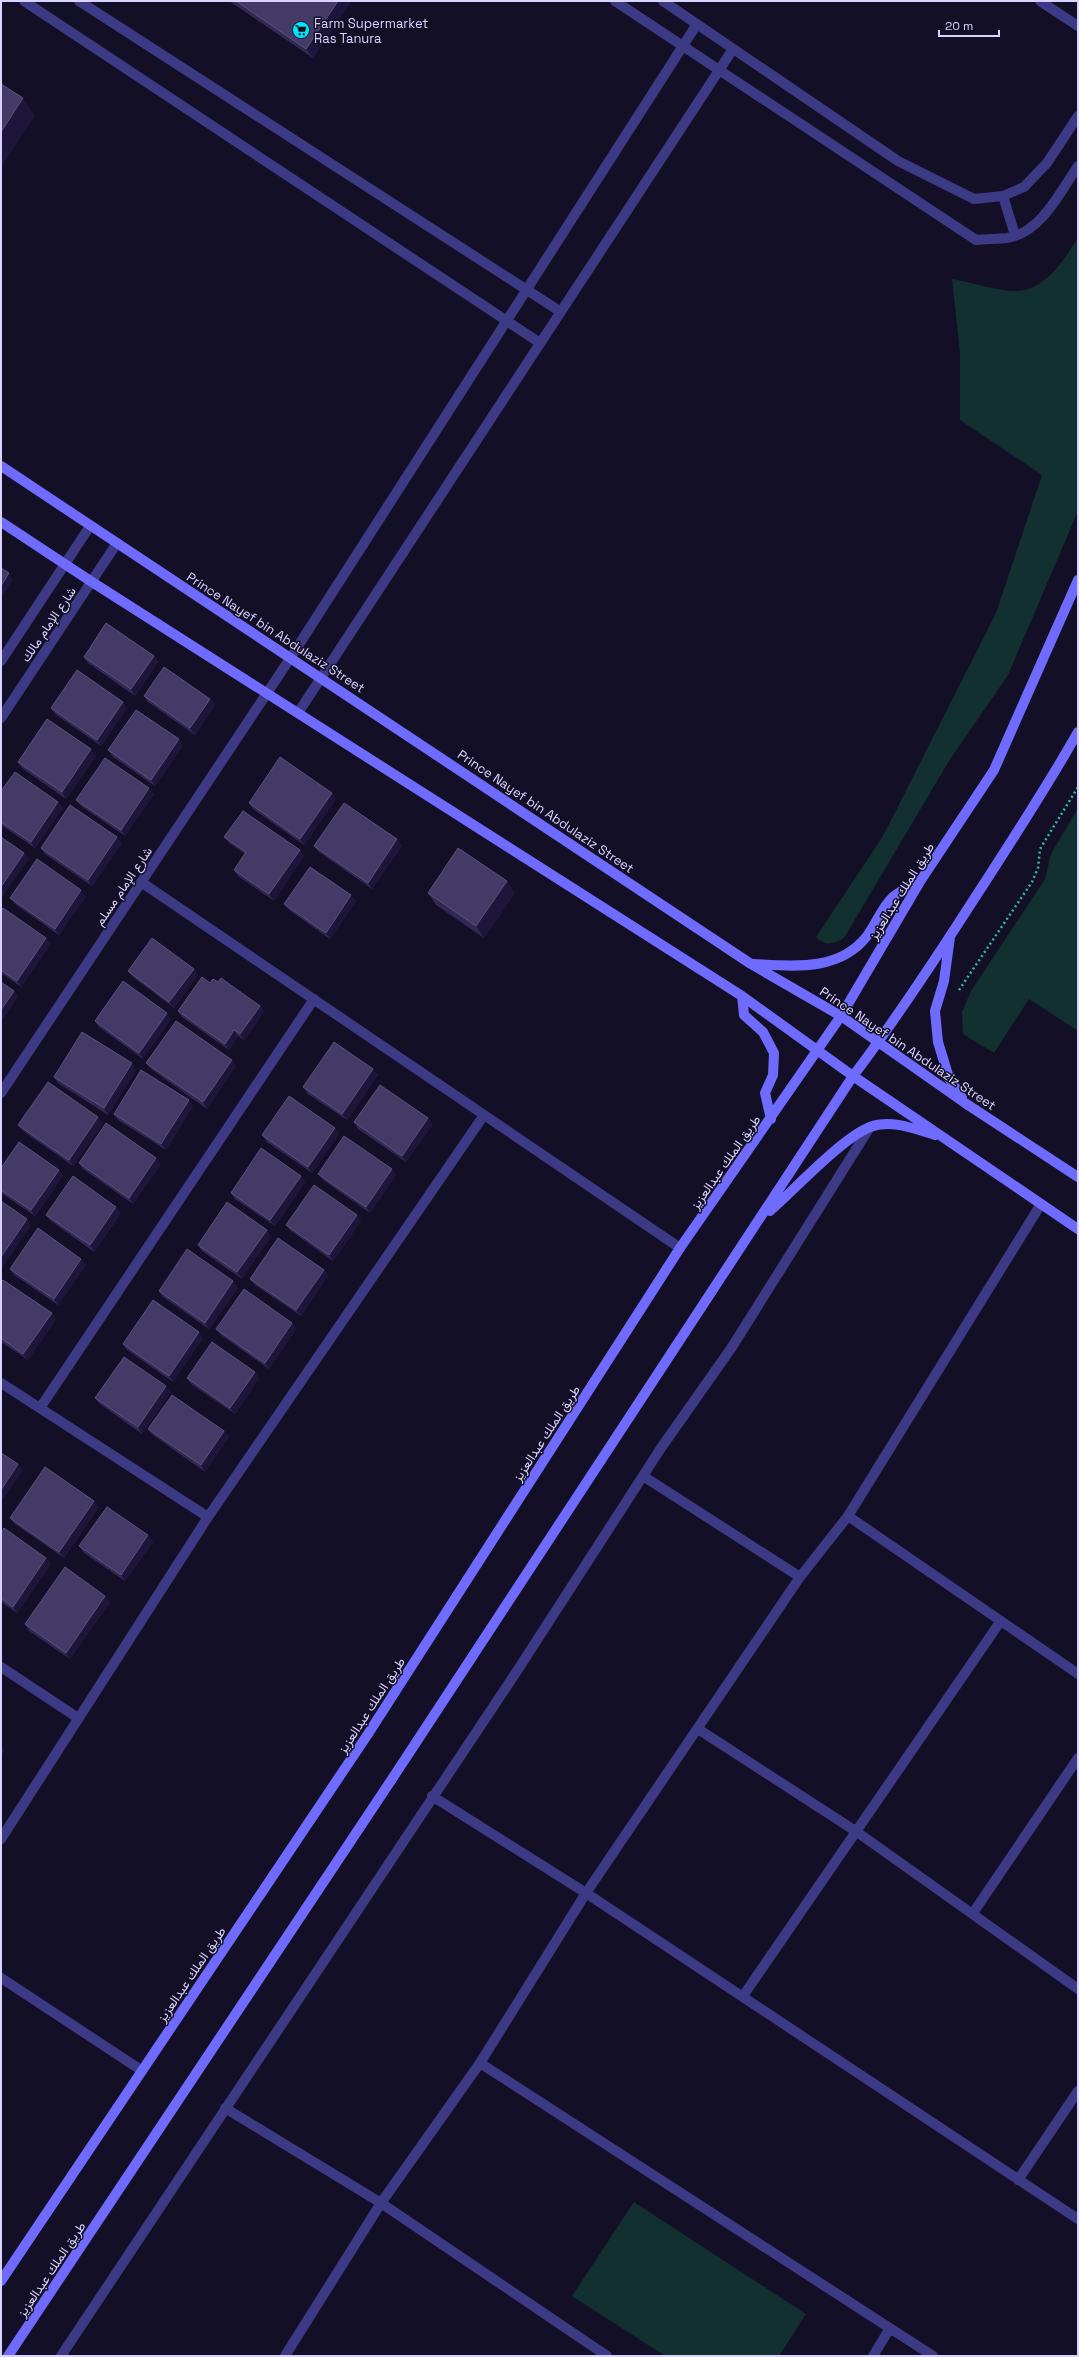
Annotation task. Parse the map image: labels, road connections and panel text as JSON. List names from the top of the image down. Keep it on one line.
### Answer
{"streets":{"main road":["Prince Nayef bin Abdulaziz Street","طريق الملك عبدالعزيز"],"street":["شارع الإمام مالك","شارع الإمام مسلم"]},"crossings":[["شارع الإمام مالك","Prince Nayef bin Abdulaziz Street"],["Prince Nayef bin Abdulaziz Street","شارع الإمام مسلم"],["Prince Nayef bin Abdulaziz Street","طريق الملك عبدالعزيز"]],"places":{"supermarket":["Farm Supermarket Ras Tanura"]},"scale_bar":"20 m"}
